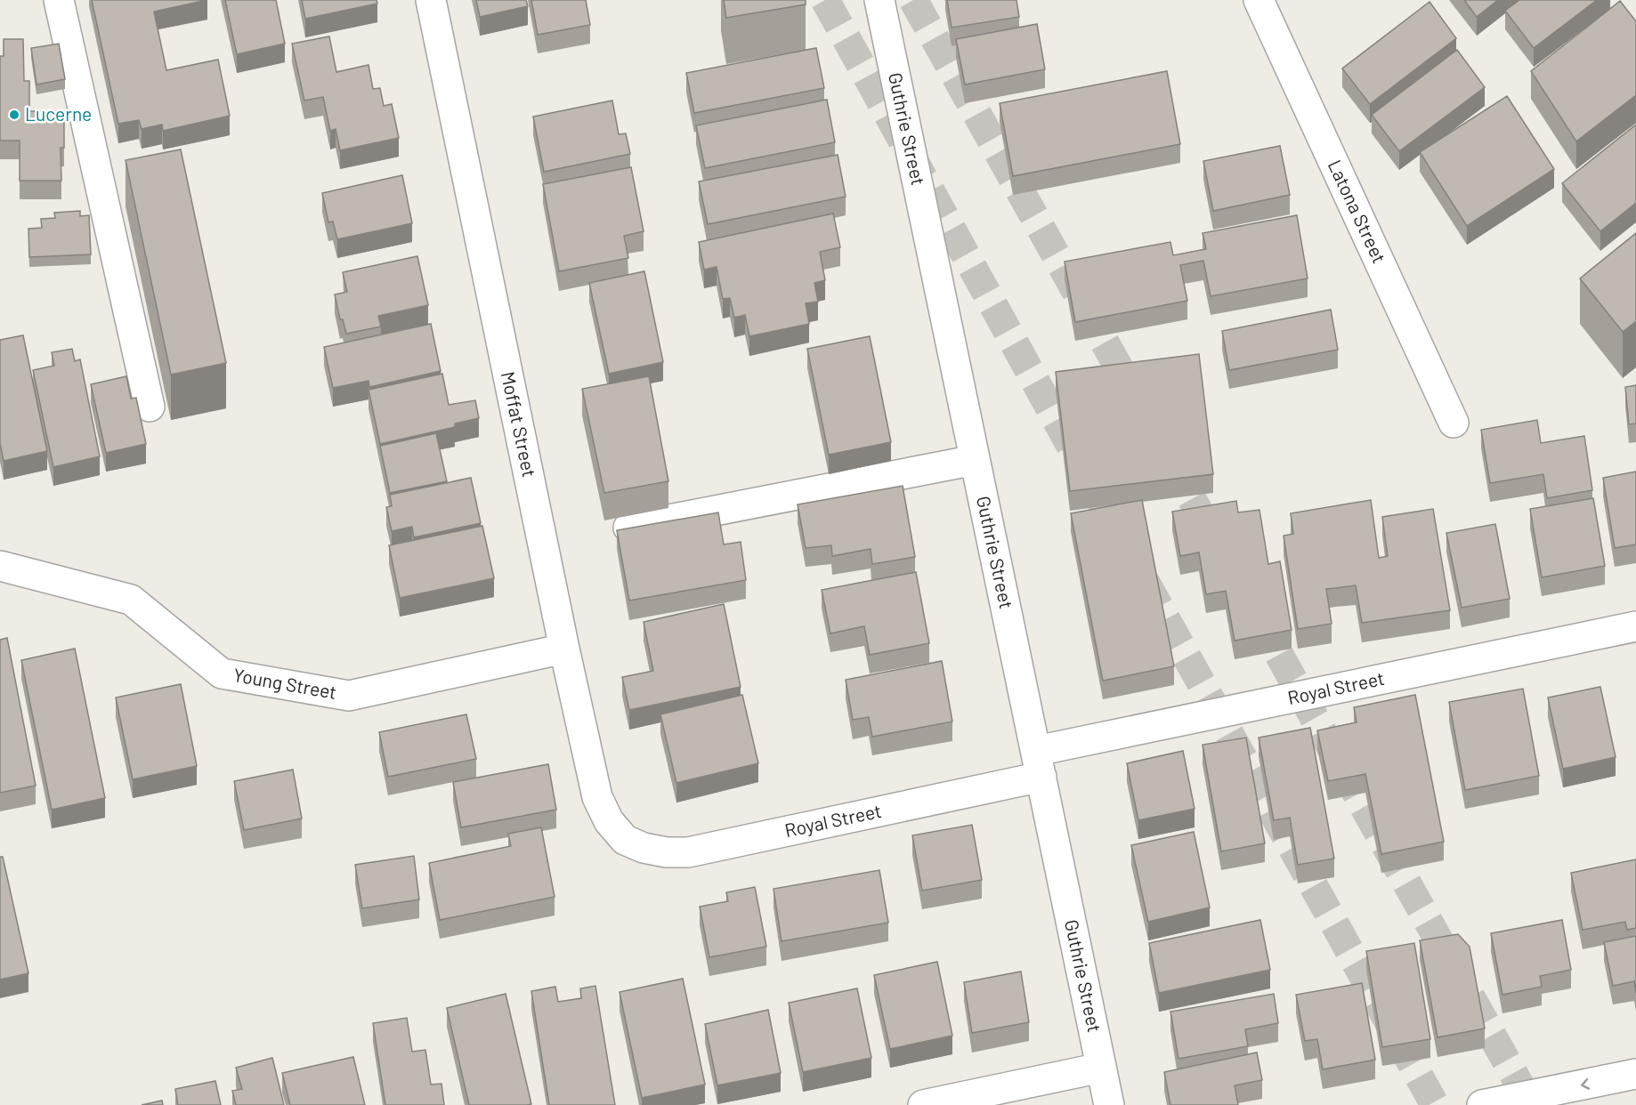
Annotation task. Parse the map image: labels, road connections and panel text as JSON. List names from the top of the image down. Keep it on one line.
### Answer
{"streets":{"street":["Guthrie Street","Latona Street","Moffat Street","Young Street","Royal Street"]},"crossings":[["Guthrie Street","Royal Street"],["Moffat Street","Young Street"],["Moffat Street","Royal Street"]],"places":["Lucerne"]}
